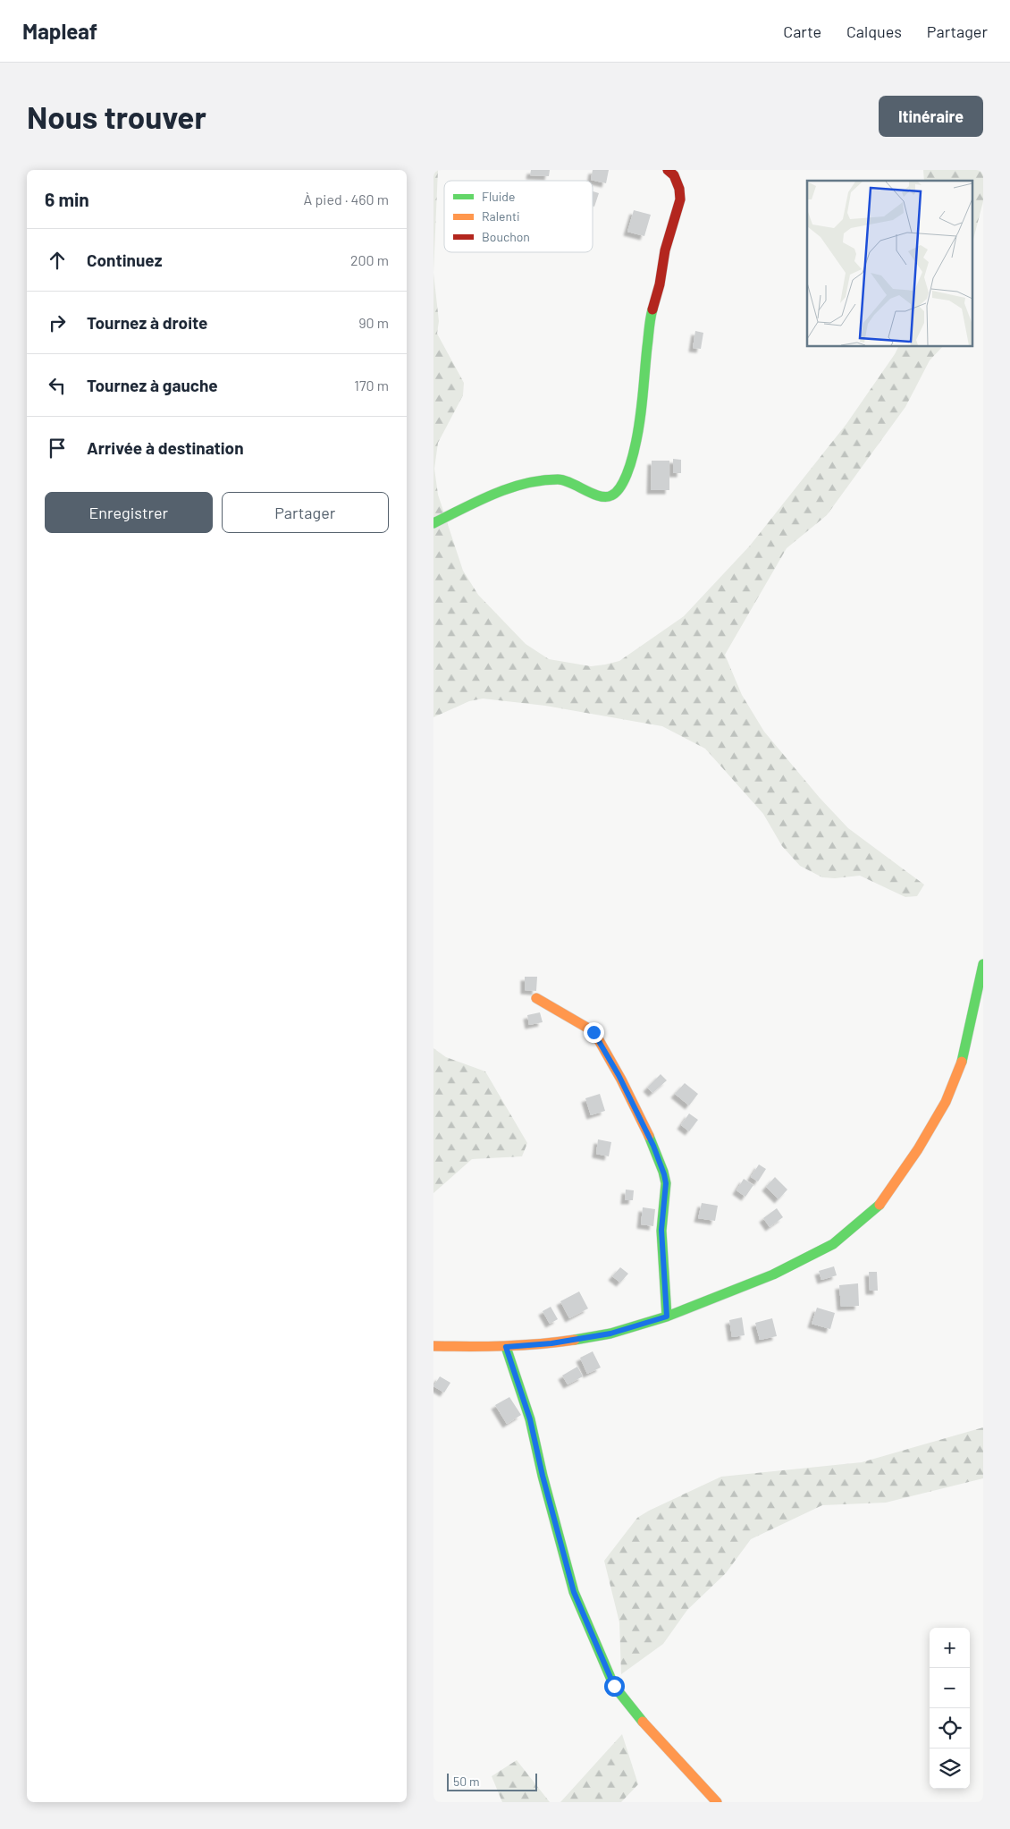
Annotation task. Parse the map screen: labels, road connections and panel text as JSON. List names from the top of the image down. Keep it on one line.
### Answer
{"legend":["Fluide","Ralenti","Bouchon"],"scale_bar":"50 m","page":{"header":"Mapleaf","nav":["Carte","Calques","Partager"],"buttons":["Itinéraire",["Enregistrer","Partager"]],"title":"Nous trouver","heading":["6 min","À pied · 460 m"],"list":[["Continuez","200 m"],["Tournez à droite","90 m"],["Tournez à gauche","170 m"],"Arrivée à destination"],"map_buttons":["+","−"],"scale":"50 m"}}
